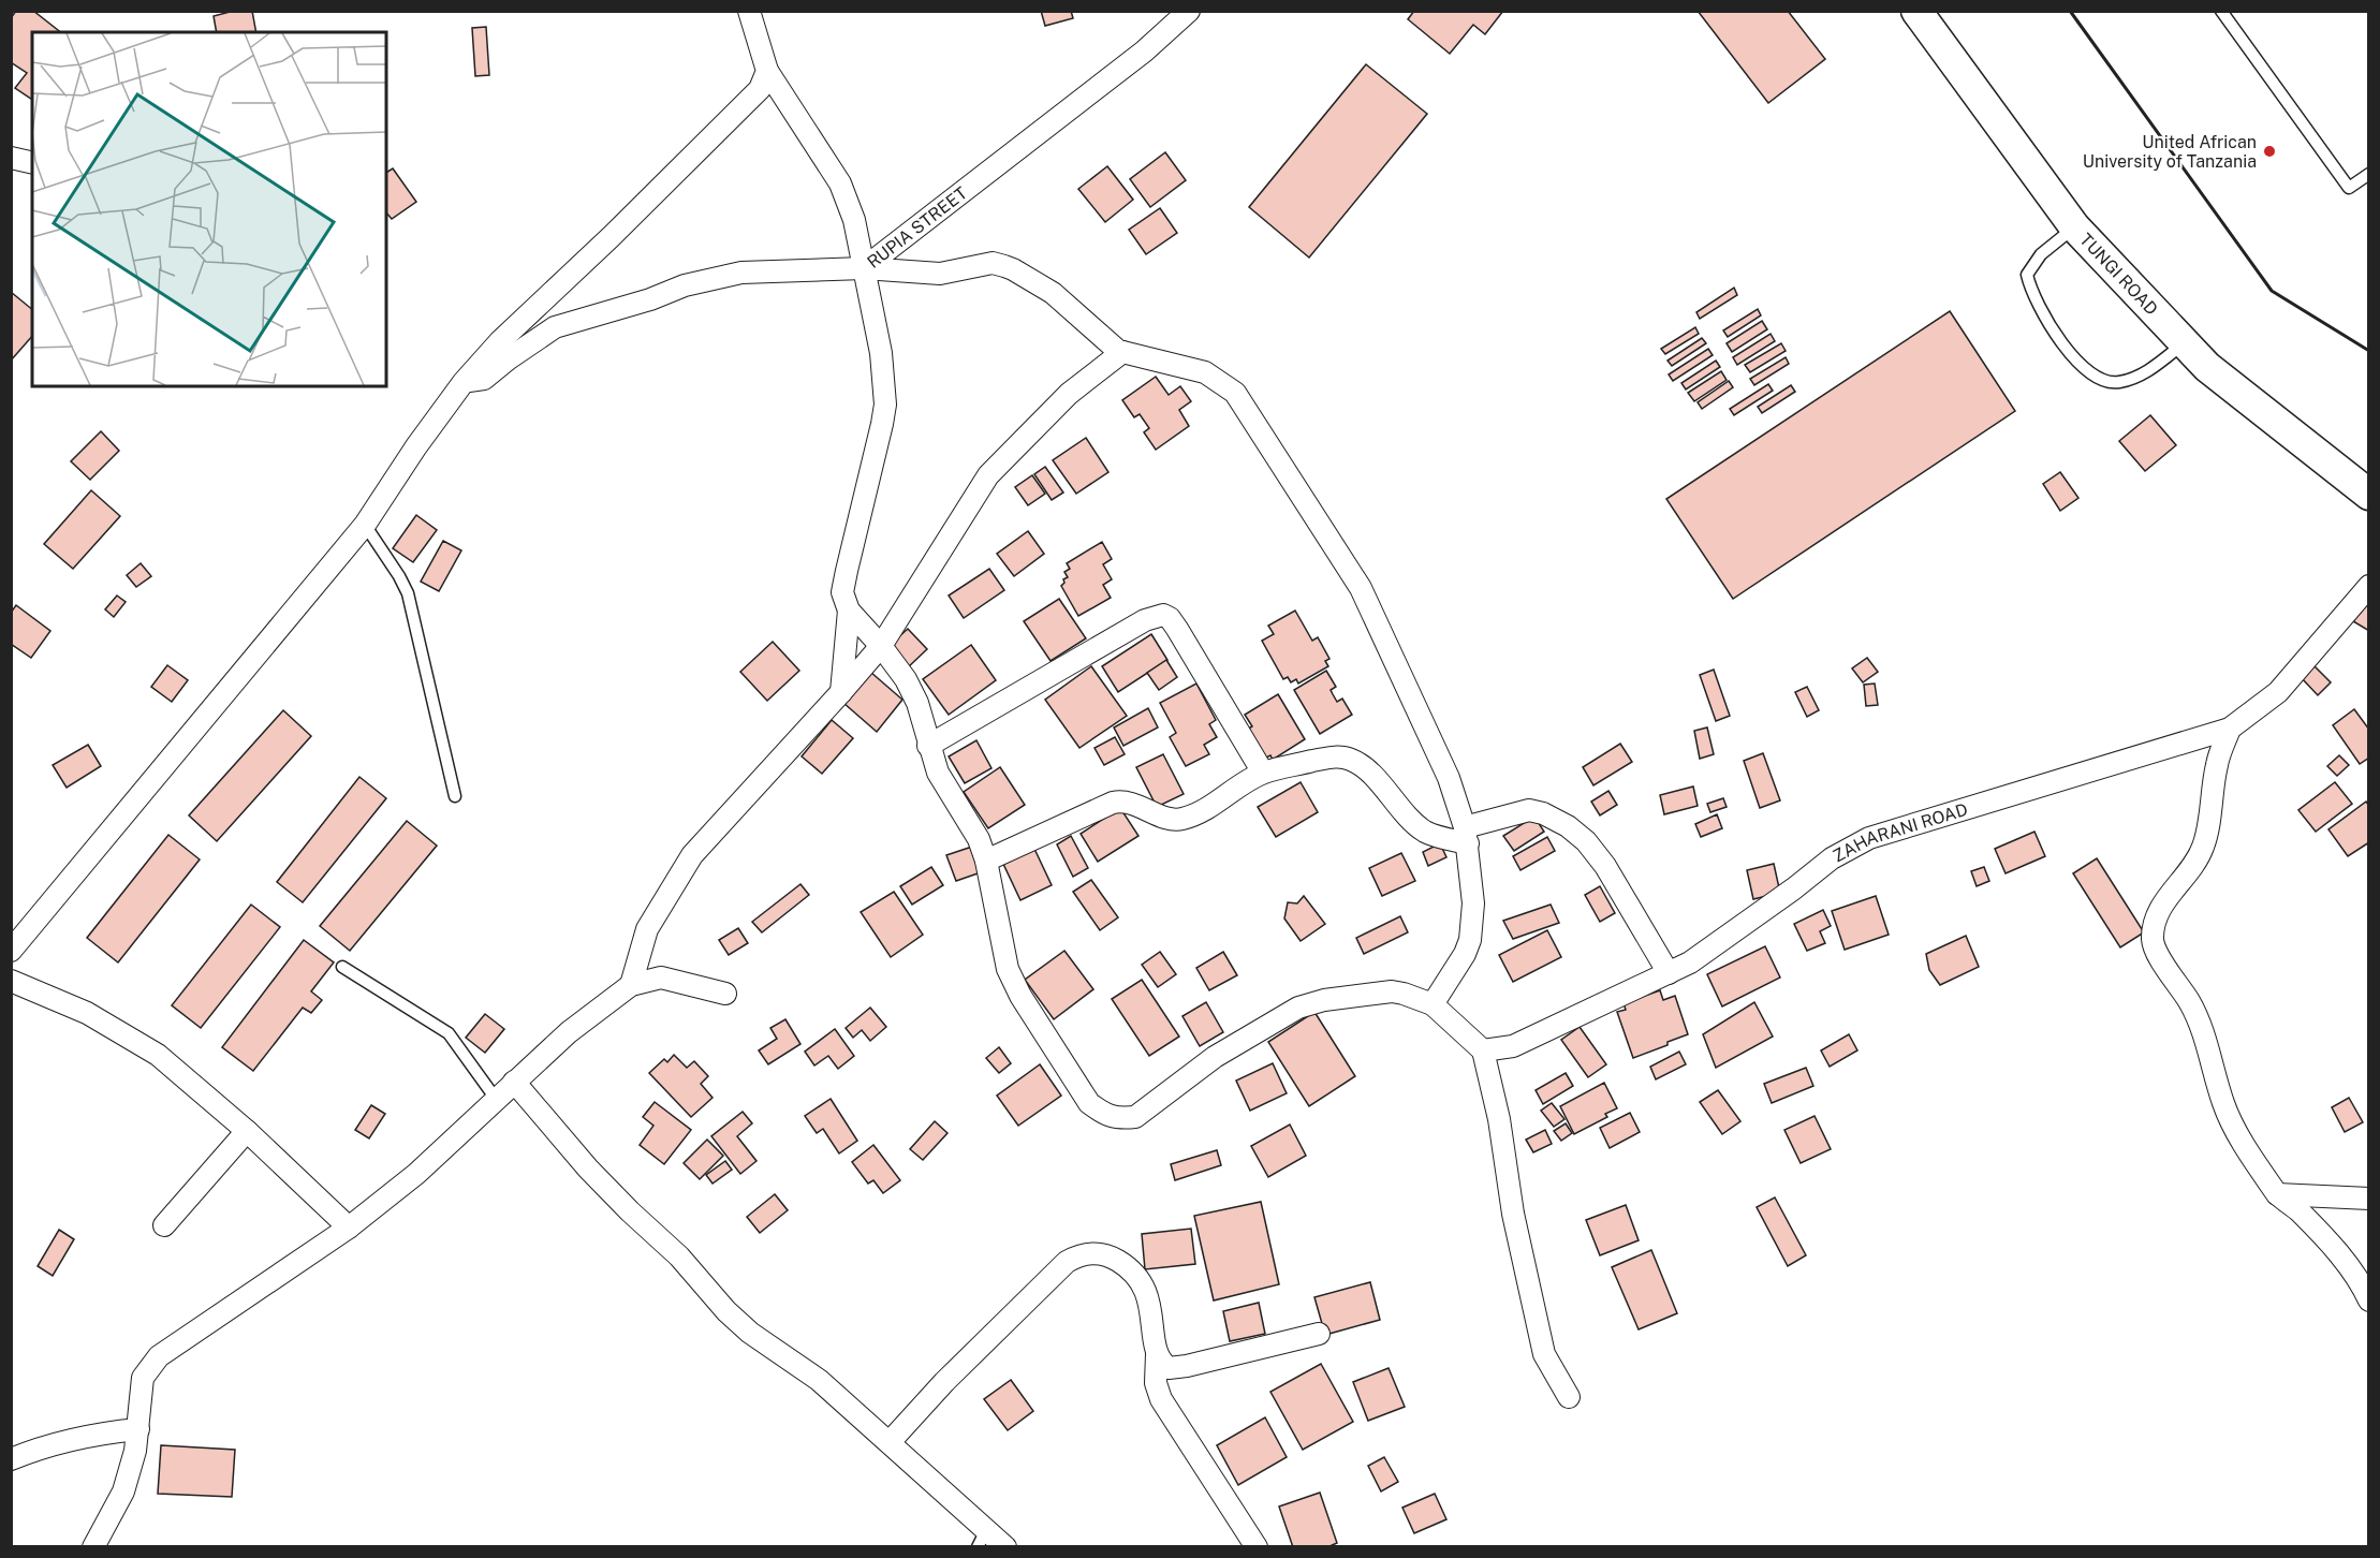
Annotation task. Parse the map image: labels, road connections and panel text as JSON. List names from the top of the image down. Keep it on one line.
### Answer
{"streets":{"main road":["TUNGI ROAD"],"street":["RUPIA STREET","ZAHARANI ROAD"]},"places":["United African University of Tanzania"]}
